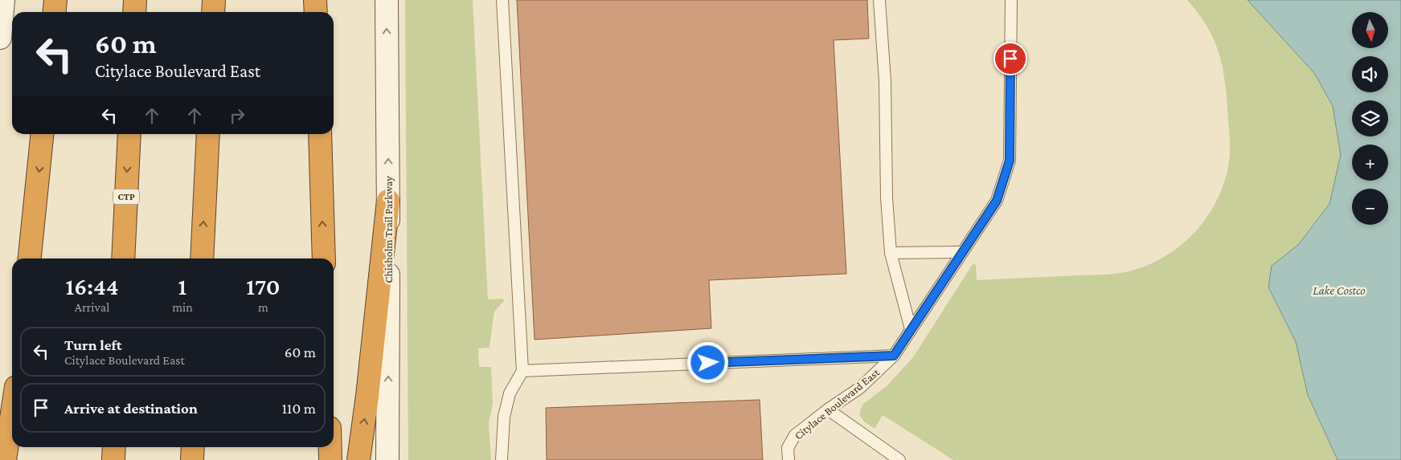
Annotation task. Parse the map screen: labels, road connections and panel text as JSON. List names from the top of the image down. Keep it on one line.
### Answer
{"streets":{"highway":["CTP"],"main road":["Chisholm Trail Parkway"],"lane":["Citylace Boulevard East"]},"one_way":["Chisholm Trail Parkway"],"water":["Lake Costco"],"north":"bottom","page":{"map_buttons":["+","−"],"turn":["60 m","Citylace Boulevard East"],"eta":["16:44","Arrival","1","min","170","m"],"list":[{"name":"Turn left","note":"Citylace Boulevard East","value":"60 m"},{"name":"Arrive at destination","value":"110 m"}]}}
